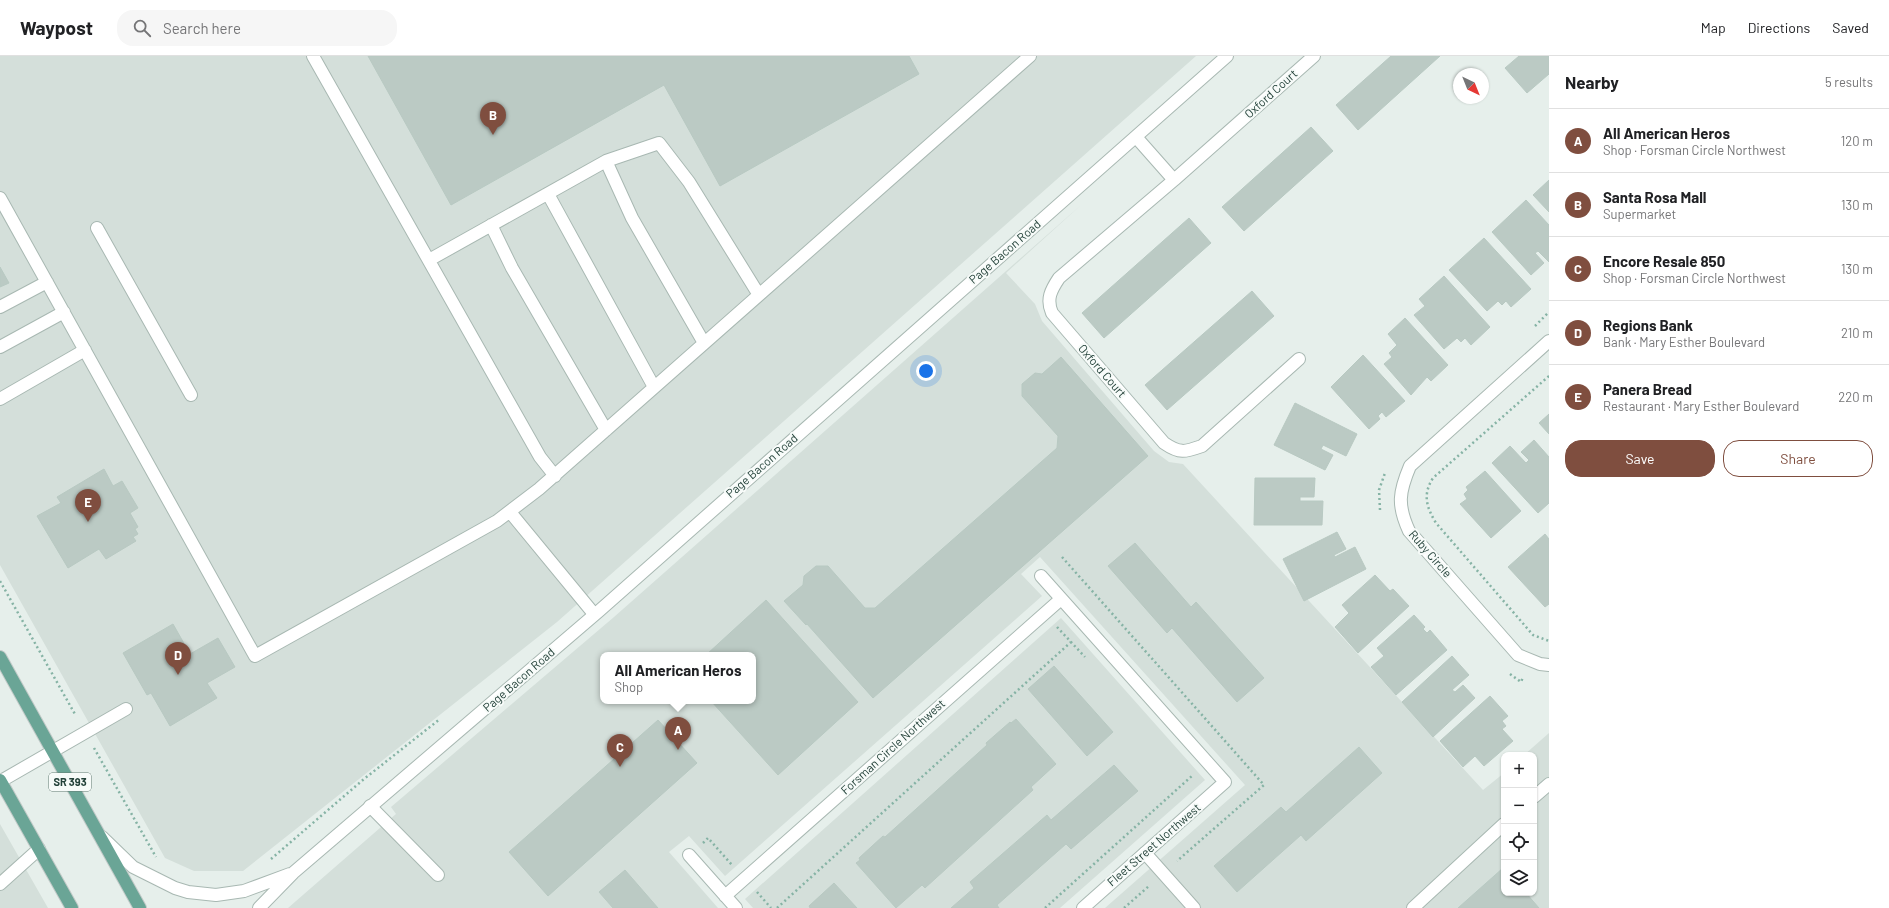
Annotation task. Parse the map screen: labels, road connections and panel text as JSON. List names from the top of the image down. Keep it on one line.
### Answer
{"streets":{"main road":["SR 393"],"street":["Oxford Court","Page Bacon Road","Ruby Circle","Forsman Circle Northwest","Fleet Street Northwest"]},"crossings":[["Page Bacon Road","SR 393"],["Forsman Circle Northwest","Fleet Street Northwest"]],"north":"bottom right","page":{"header":"Waypost","search":"Search here","nav":["Map","Directions","Saved"],"heading":["Nearby","5 results"],"pins":["B","E","D","A","C"],"list":[{"mark":"A","name":"All American Heros","note":"Shop · Forsman Circle Northwest","value":"120 m"},{"mark":"B","name":"Santa Rosa Mall","note":"Supermarket","value":"130 m"},{"mark":"C","name":"Encore Resale 850","note":"Shop · Forsman Circle Northwest","value":"130 m"},{"mark":"D","name":"Regions Bank","note":"Bank · Mary Esther Boulevard","value":"210 m"},{"mark":"E","name":"Panera Bread","note":"Restaurant · Mary Esther Boulevard","value":"220 m"}],"buttons":["Save","Share"],"popup":["All American Heros","Shop"],"map_buttons":["+","−"]}}
